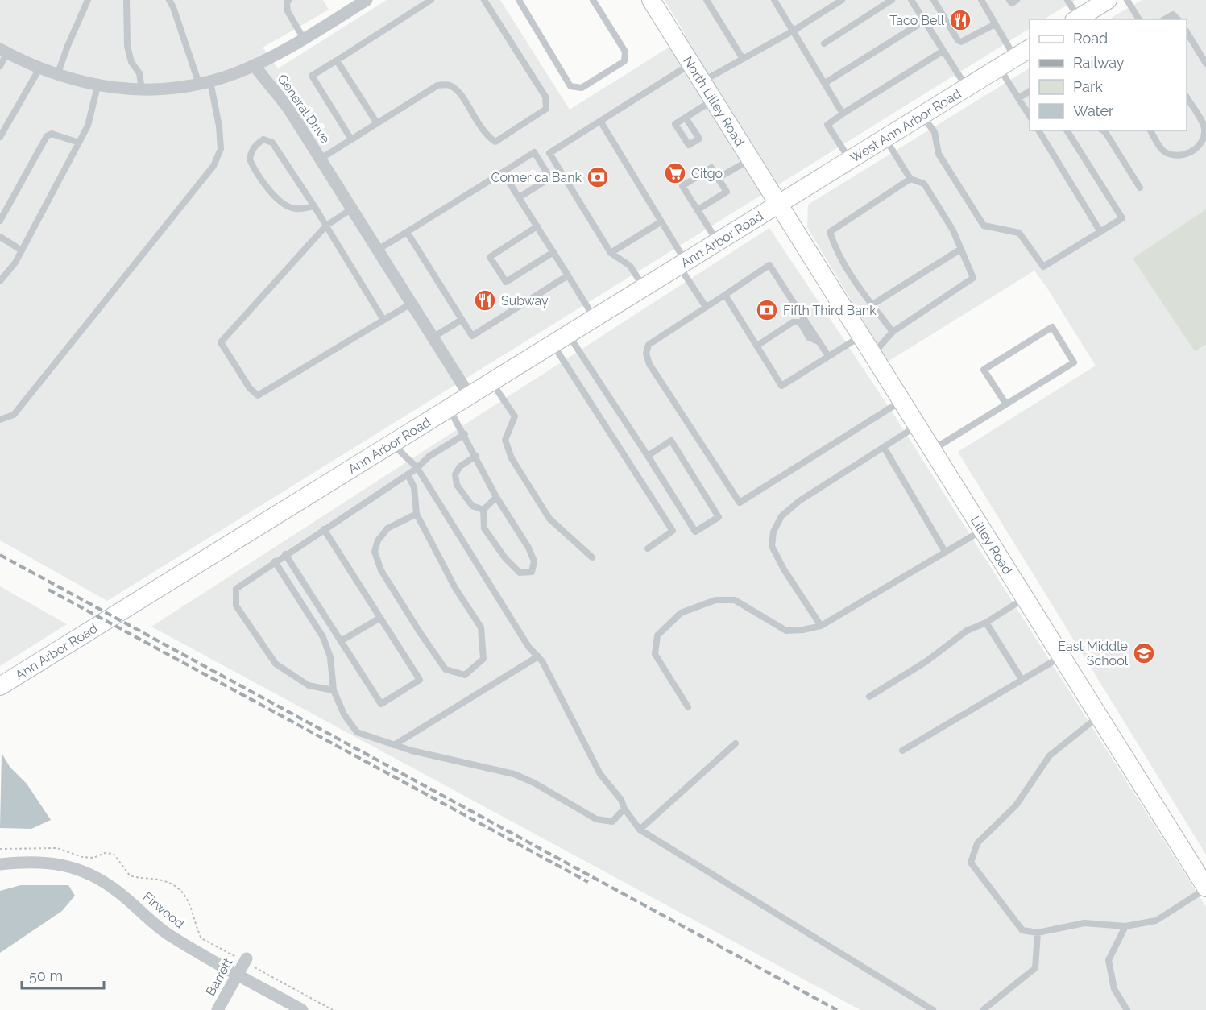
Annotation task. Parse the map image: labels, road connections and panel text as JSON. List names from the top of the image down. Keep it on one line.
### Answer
{"streets":{"main road":["North Lilley Road","West Ann Arbor Road","Ann Arbor Road","Lilley Road"],"street":["General Drive","Firwood","Barrett"]},"crossings":[["North Lilley Road","West Ann Arbor Road"],["North Lilley Road","Ann Arbor Road"],["North Lilley Road","Lilley Road"],["General Drive","Ann Arbor Road"],["West Ann Arbor Road","Ann Arbor Road"],["West Ann Arbor Road","Lilley Road"],["Ann Arbor Road","Lilley Road"],["Firwood","Barrett"]],"places":{"restaurant":["Taco Bell","Subway"],"supermarket":["Citgo"],"bank":["Comerica Bank","Fifth Third Bank"],"school or university":["East Middle School"]},"legend":["Road","Railway","Park","Water"],"scale_bar":"50 m"}
